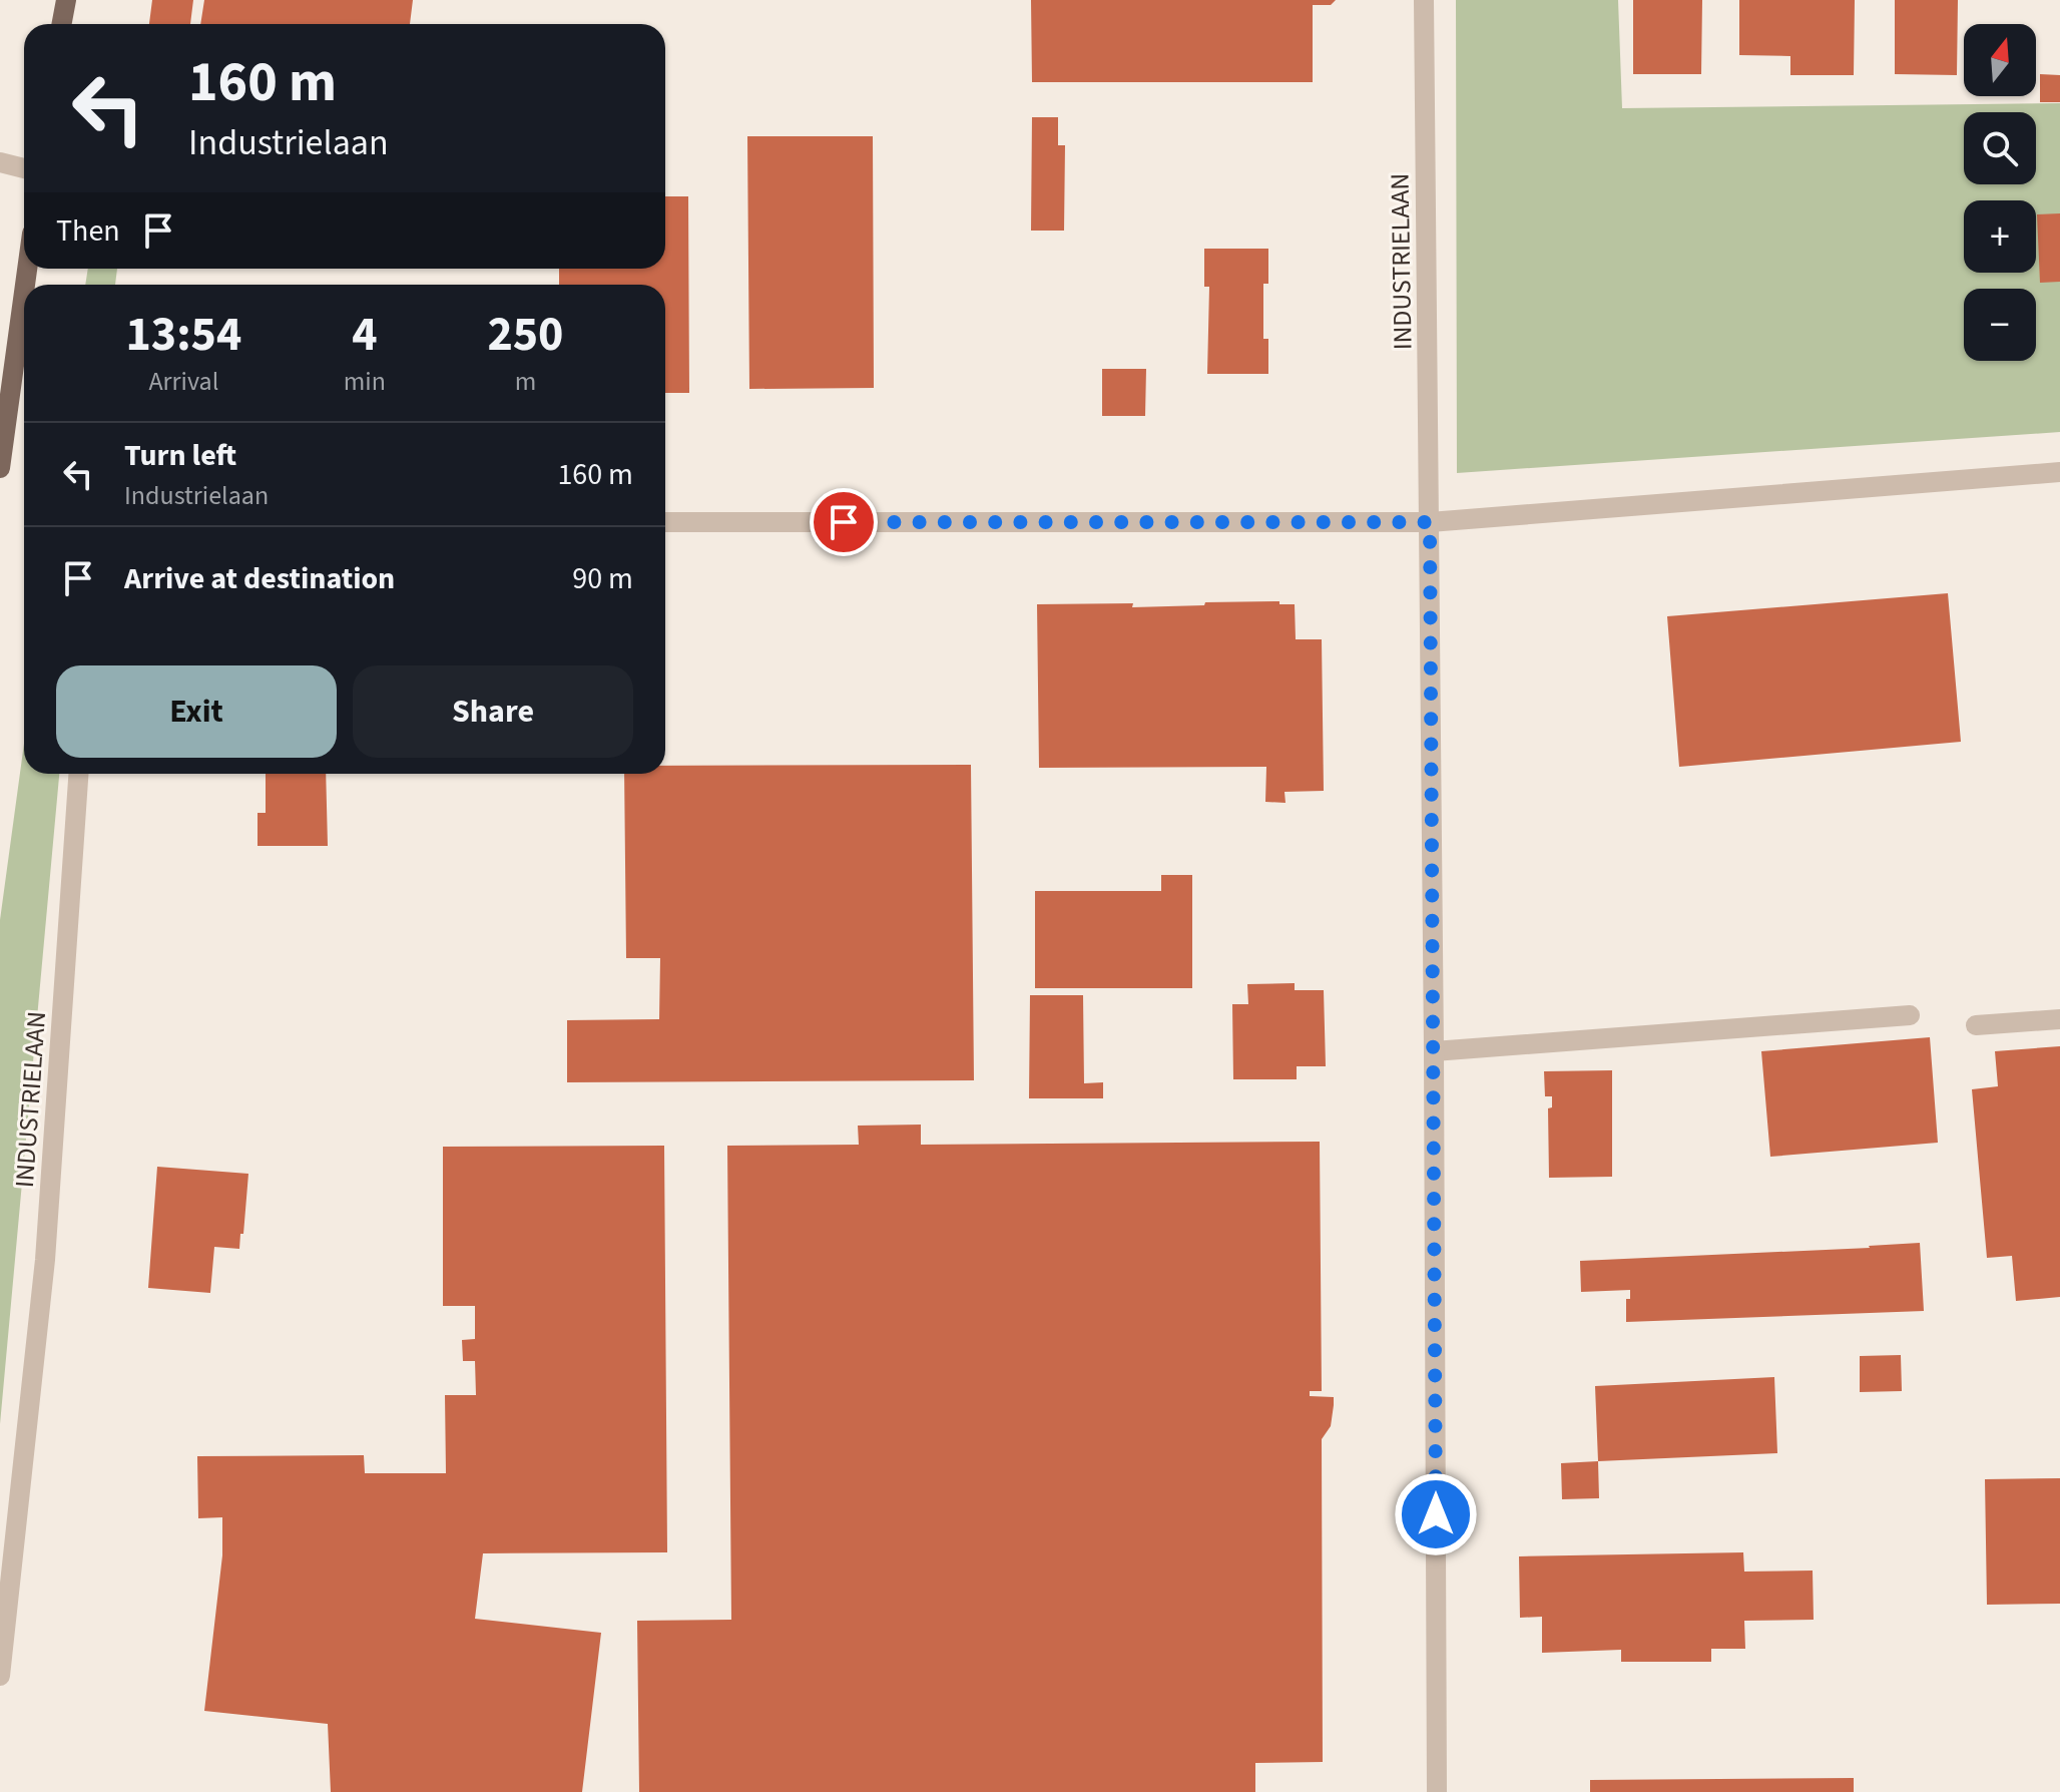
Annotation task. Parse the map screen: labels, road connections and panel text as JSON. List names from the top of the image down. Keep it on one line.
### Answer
{"streets":{"street":["INDUSTRIELAAN"]},"north":"top","page":{"map_buttons":["+","−"],"turn":["160 m","Industrielaan"],"then":"Then","eta":["13:54","Arrival","4","min","250","m"],"list":[{"name":"Turn left","note":"Industrielaan","value":"160 m"},{"name":"Arrive at destination","value":"90 m"}],"buttons":["Exit","Share"]}}
